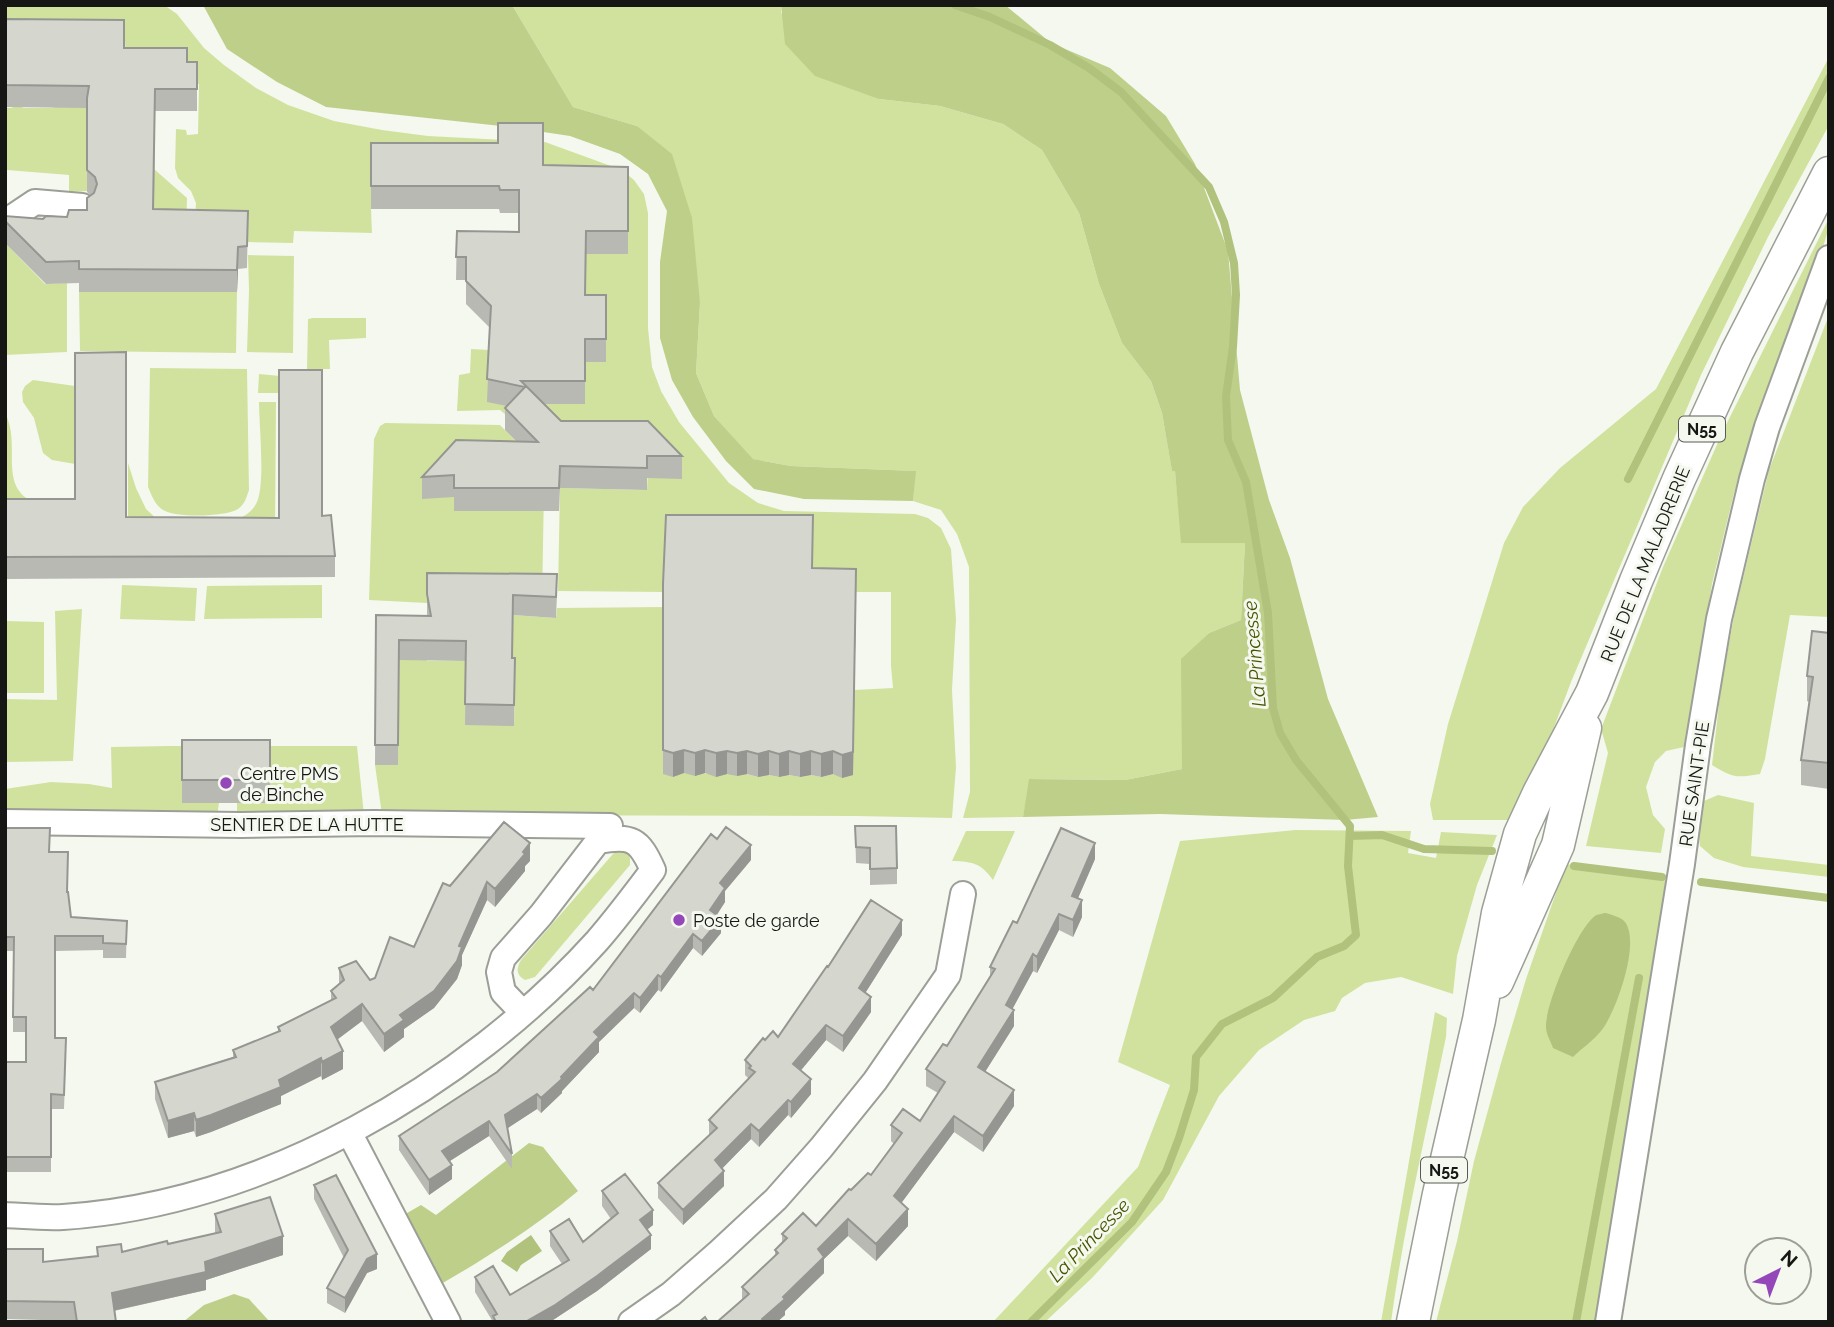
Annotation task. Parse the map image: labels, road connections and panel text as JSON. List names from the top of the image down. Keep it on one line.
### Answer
{"streets":{"main road":["N55","RUE DE LA MALADRERIE"],"street":["RUE SAINT-PIE","SENTIER DE LA HUTTE"]},"water":["La Princesse"],"places":["Centre PMS de Binche","Poste de garde"],"north":"top right"}
